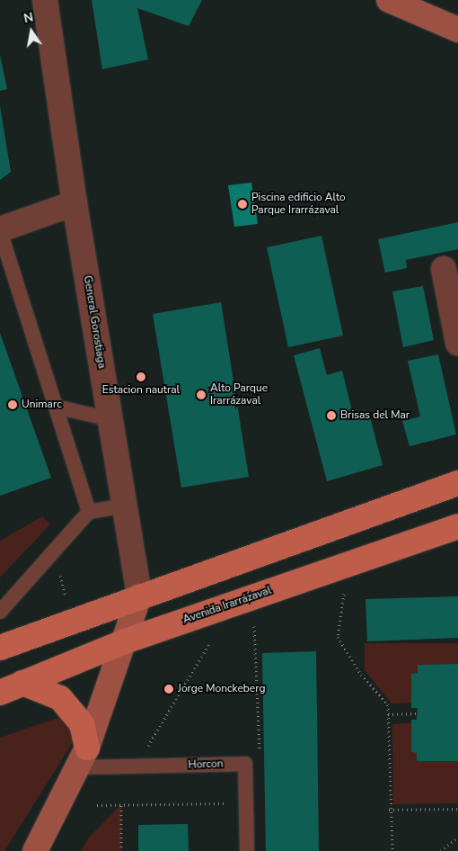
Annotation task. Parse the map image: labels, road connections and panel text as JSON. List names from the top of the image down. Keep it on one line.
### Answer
{"streets":{"main road":["General Gorostiaga","Avenida Irarrázaval"],"lane":["Horcon"]},"crossings":[["General Gorostiaga","Avenida Irarrázaval"],["General Gorostiaga","Horcon"]],"places":["Piscina edificio Alto Parque Irarrázaval","Estacion nautral","Alto Parque Irarrázaval","Unimarc","Brisas del Mar","Jorge Monckeberg"],"north":"top"}
